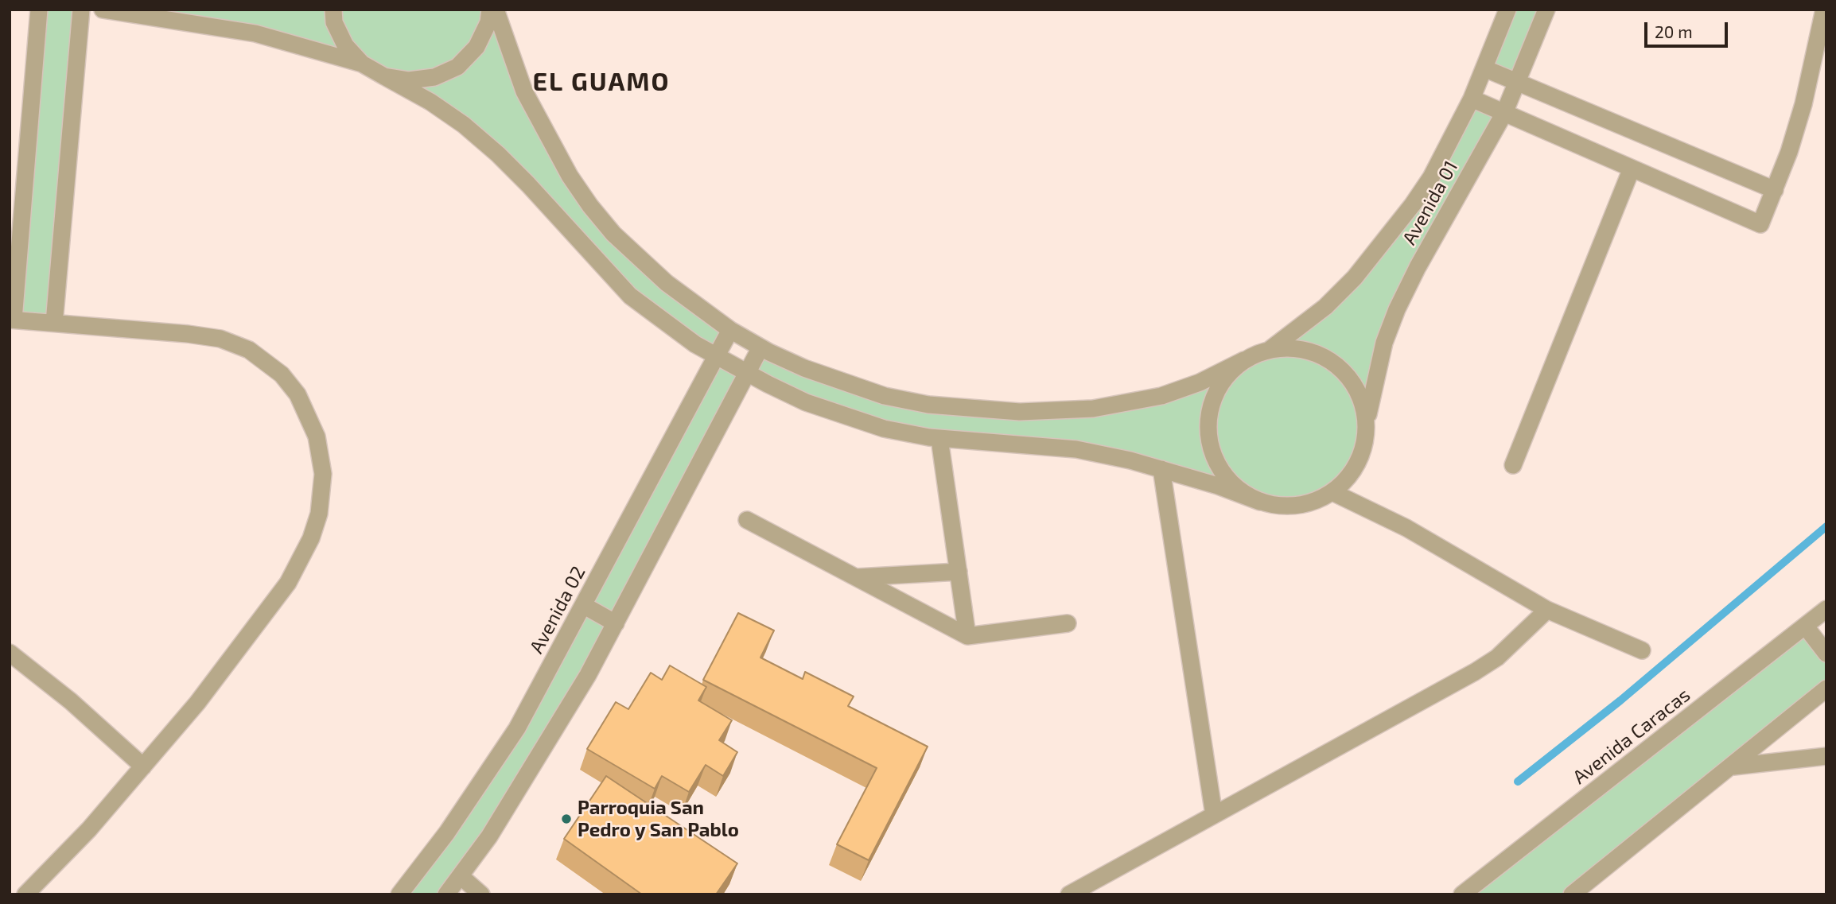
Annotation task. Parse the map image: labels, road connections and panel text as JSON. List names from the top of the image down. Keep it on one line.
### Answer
{"streets":{"street":["Avenida 01","Avenida 02","Avenida Caracas"]},"districts":["EL GUAMO"],"places":["Parroquia San Pedro y San Pablo"],"scale_bar":"20 m"}
